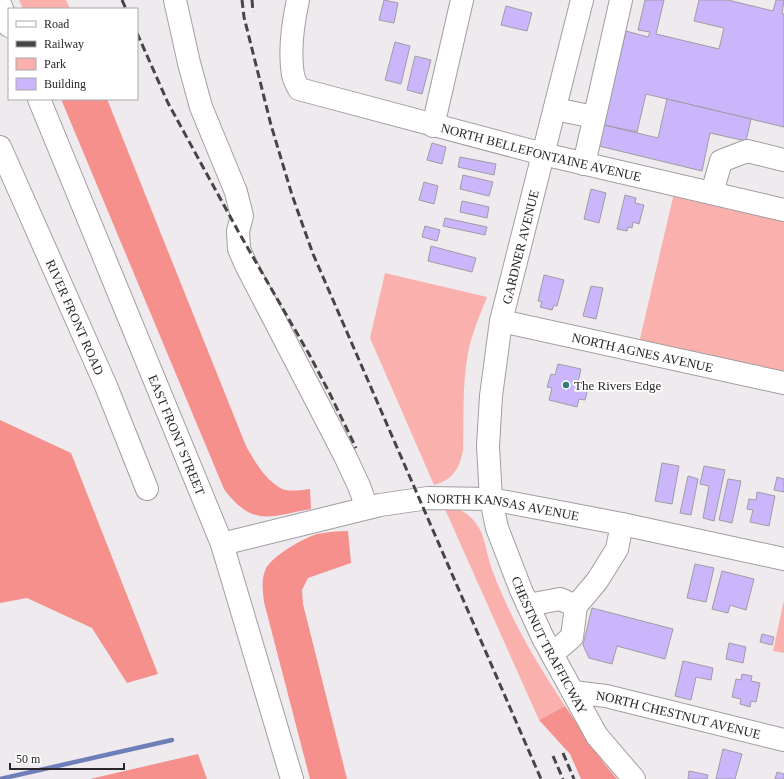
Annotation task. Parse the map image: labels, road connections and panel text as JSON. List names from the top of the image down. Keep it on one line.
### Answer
{"streets":{"street":["NORTH BELLEFONTAINE AVENUE","GARDNER AVENUE","RIVER FRONT ROAD","NORTH AGNES AVENUE","EAST FRONT STREET","NORTH KANSAS AVENUE","CHESTNUT TRAFFICWAY","NORTH CHESTNUT AVENUE"]},"crossings":[["NORTH BELLEFONTAINE AVENUE","GARDNER AVENUE"],["GARDNER AVENUE","NORTH AGNES AVENUE"],["GARDNER AVENUE","NORTH KANSAS AVENUE"],["GARDNER AVENUE","CHESTNUT TRAFFICWAY"],["EAST FRONT STREET","NORTH KANSAS AVENUE"],["NORTH KANSAS AVENUE","CHESTNUT TRAFFICWAY"],["CHESTNUT TRAFFICWAY","NORTH CHESTNUT AVENUE"]],"places":["The Rivers Edge"],"legend":["Road","Railway","Park","Building"],"scale_bar":"50 m"}
